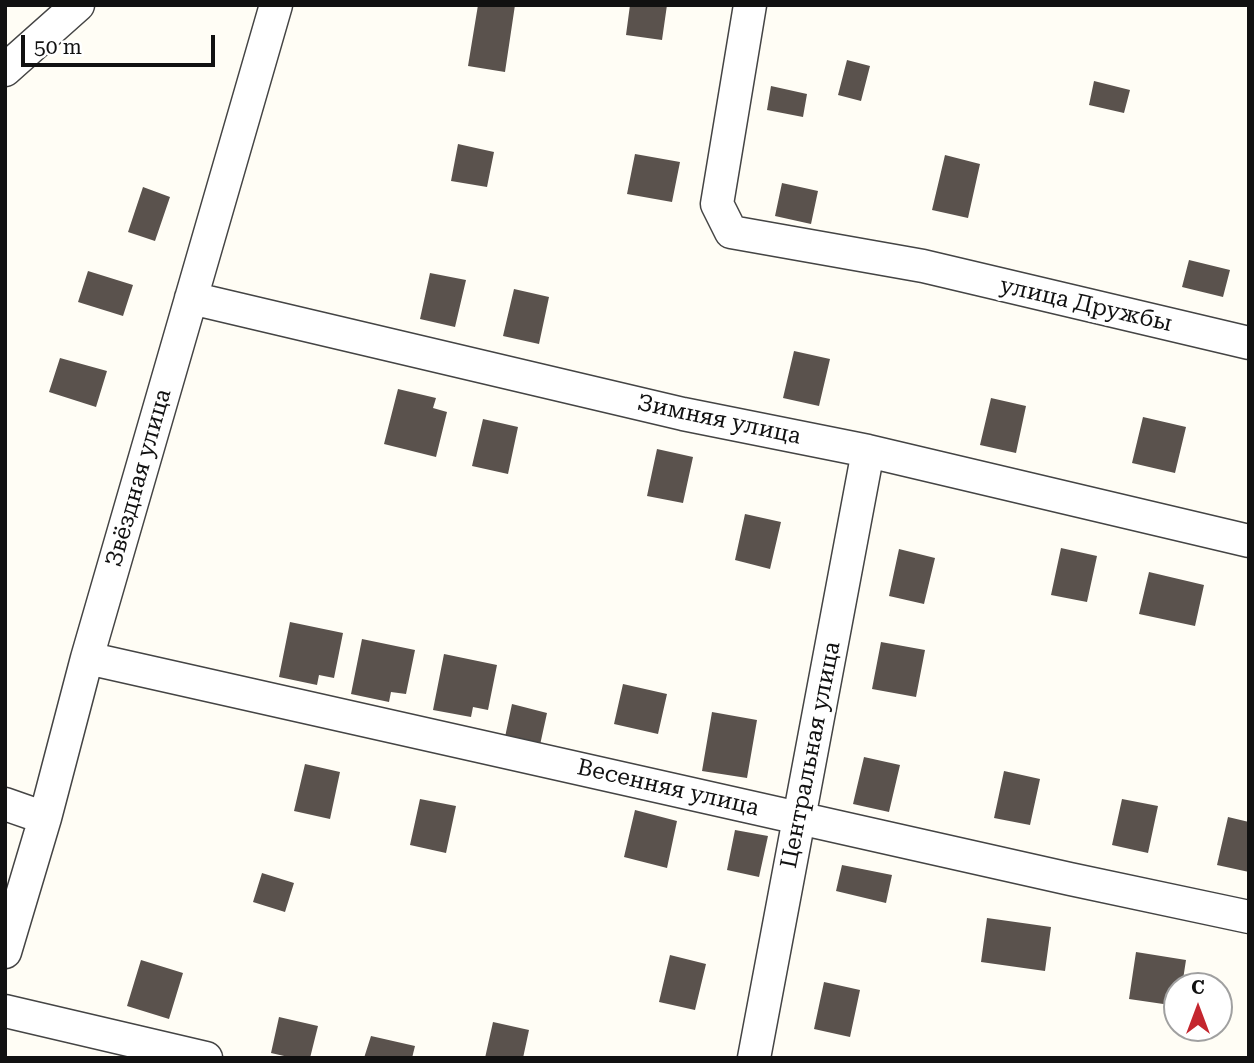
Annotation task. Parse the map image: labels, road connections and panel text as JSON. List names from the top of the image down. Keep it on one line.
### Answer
{"streets":{"street":["улица Дружбы","Зимняя улица","Звёздная улица","Центральная улица","Весенняя улица"]},"crossings":[["Зимняя улица","Звёздная улица"],["Зимняя улица","Центральная улица"],["Звёздная улица","Весенняя улица"],["Центральная улица","Весенняя улица"]],"scale_bar":"50 m","north":"top"}
